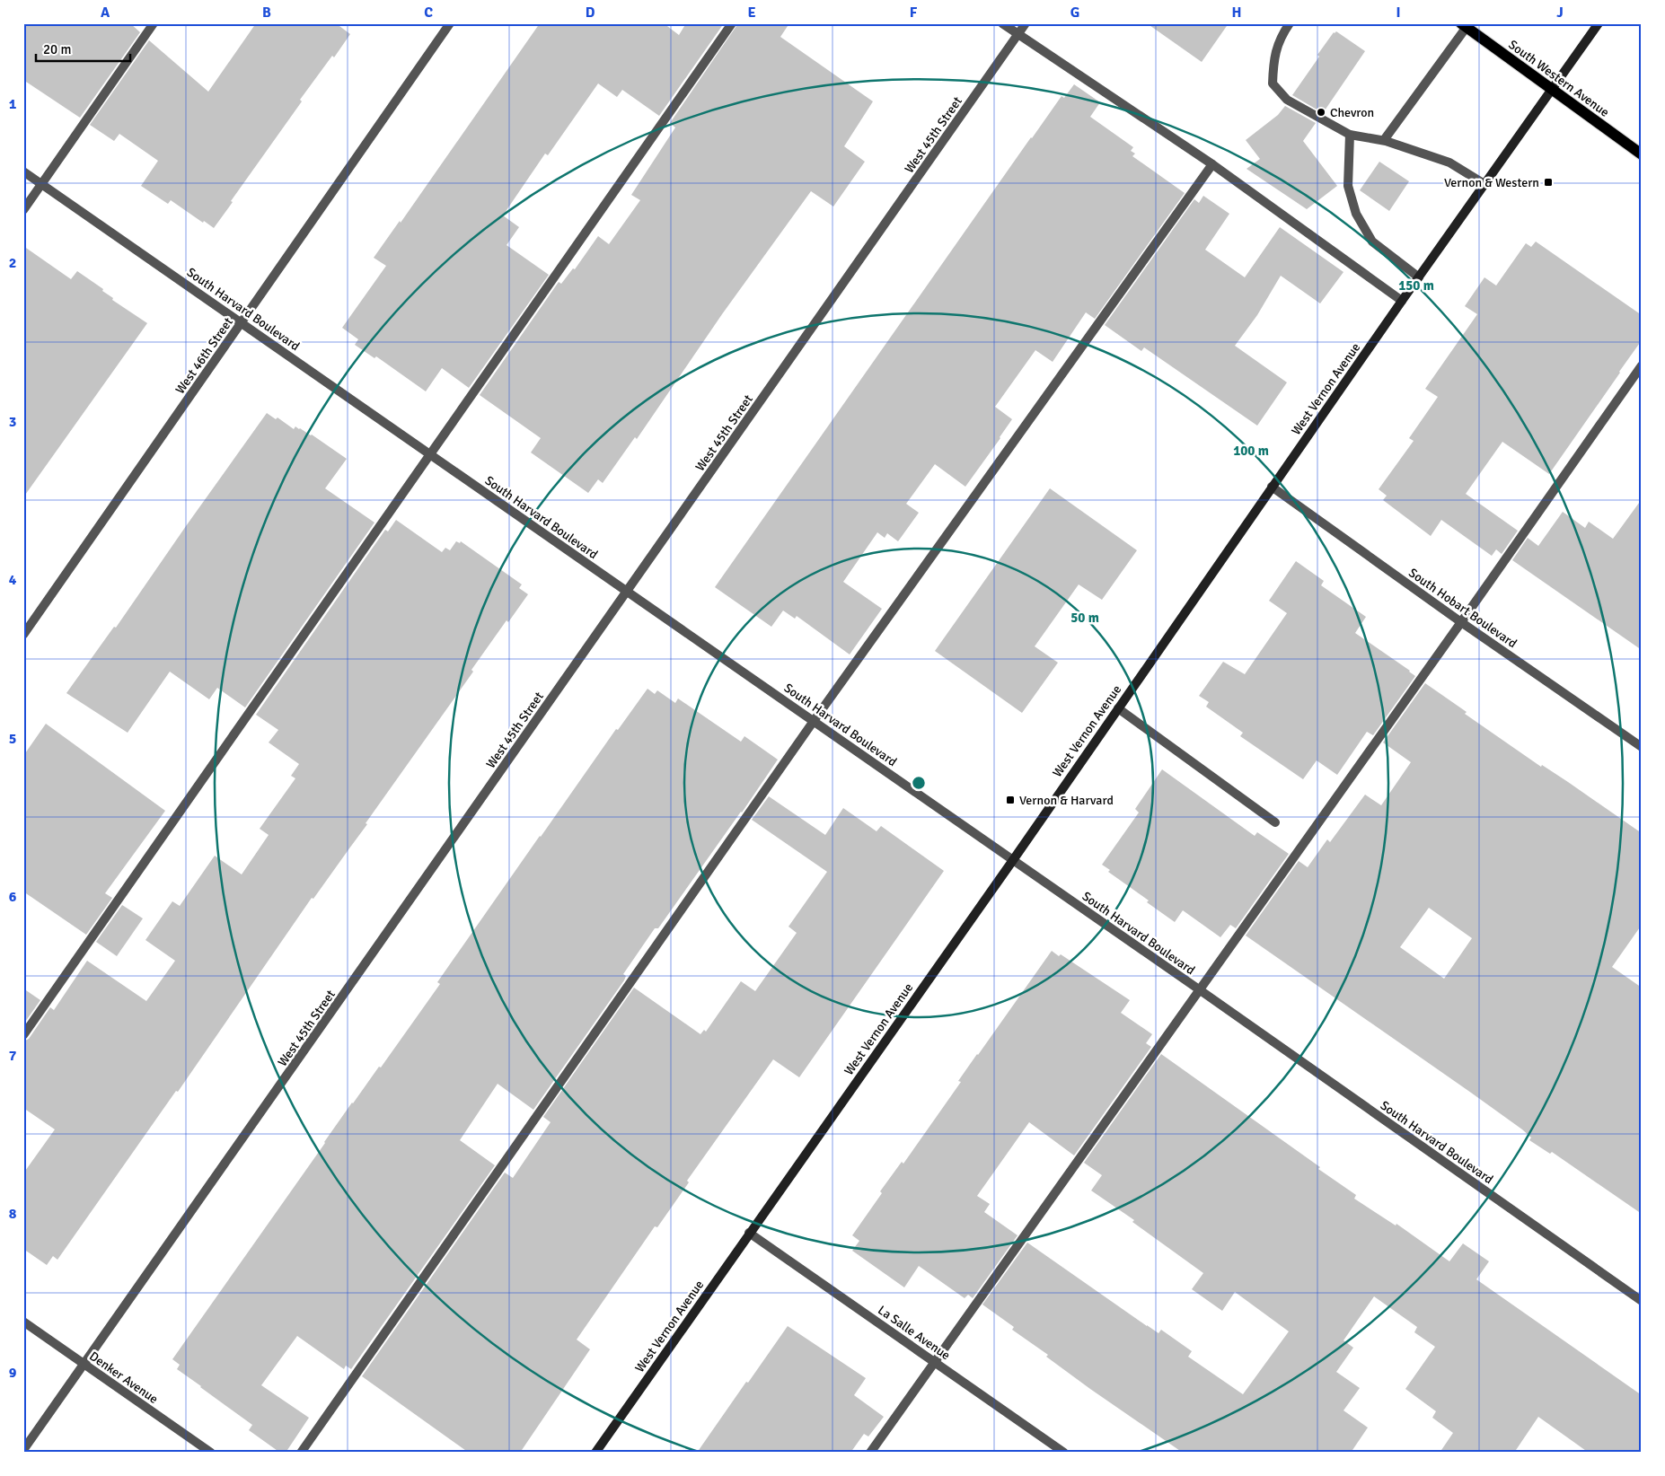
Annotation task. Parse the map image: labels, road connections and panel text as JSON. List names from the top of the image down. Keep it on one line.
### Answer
{"streets":{"main road":["South Western Avenue","West Vernon Avenue"],"street":["West 45th Street","South Harvard Boulevard","West 46th Street","South Hobart Boulevard","La Salle Avenue","Denker Avenue"]},"crossings":[["South Western Avenue","West Vernon Avenue"],["West 45th Street","South Harvard Boulevard"],["West 45th Street","Denker Avenue"],["South Harvard Boulevard","West 46th Street"],["South Harvard Boulevard","West Vernon Avenue"],["West Vernon Avenue","South Hobart Boulevard"],["West Vernon Avenue","La Salle Avenue"]],"places":{"other":["Chevron"],"transit":["Vernon & Western","Vernon & Harvard"]},"scale_bar":"20 m","grid":{"columns":["A","B","C","D","E","F","G","H","I","J"],"rows":["1","2","3","4","5","6","7","8","9"]},"rings":["150 m","100 m","50 m"]}
